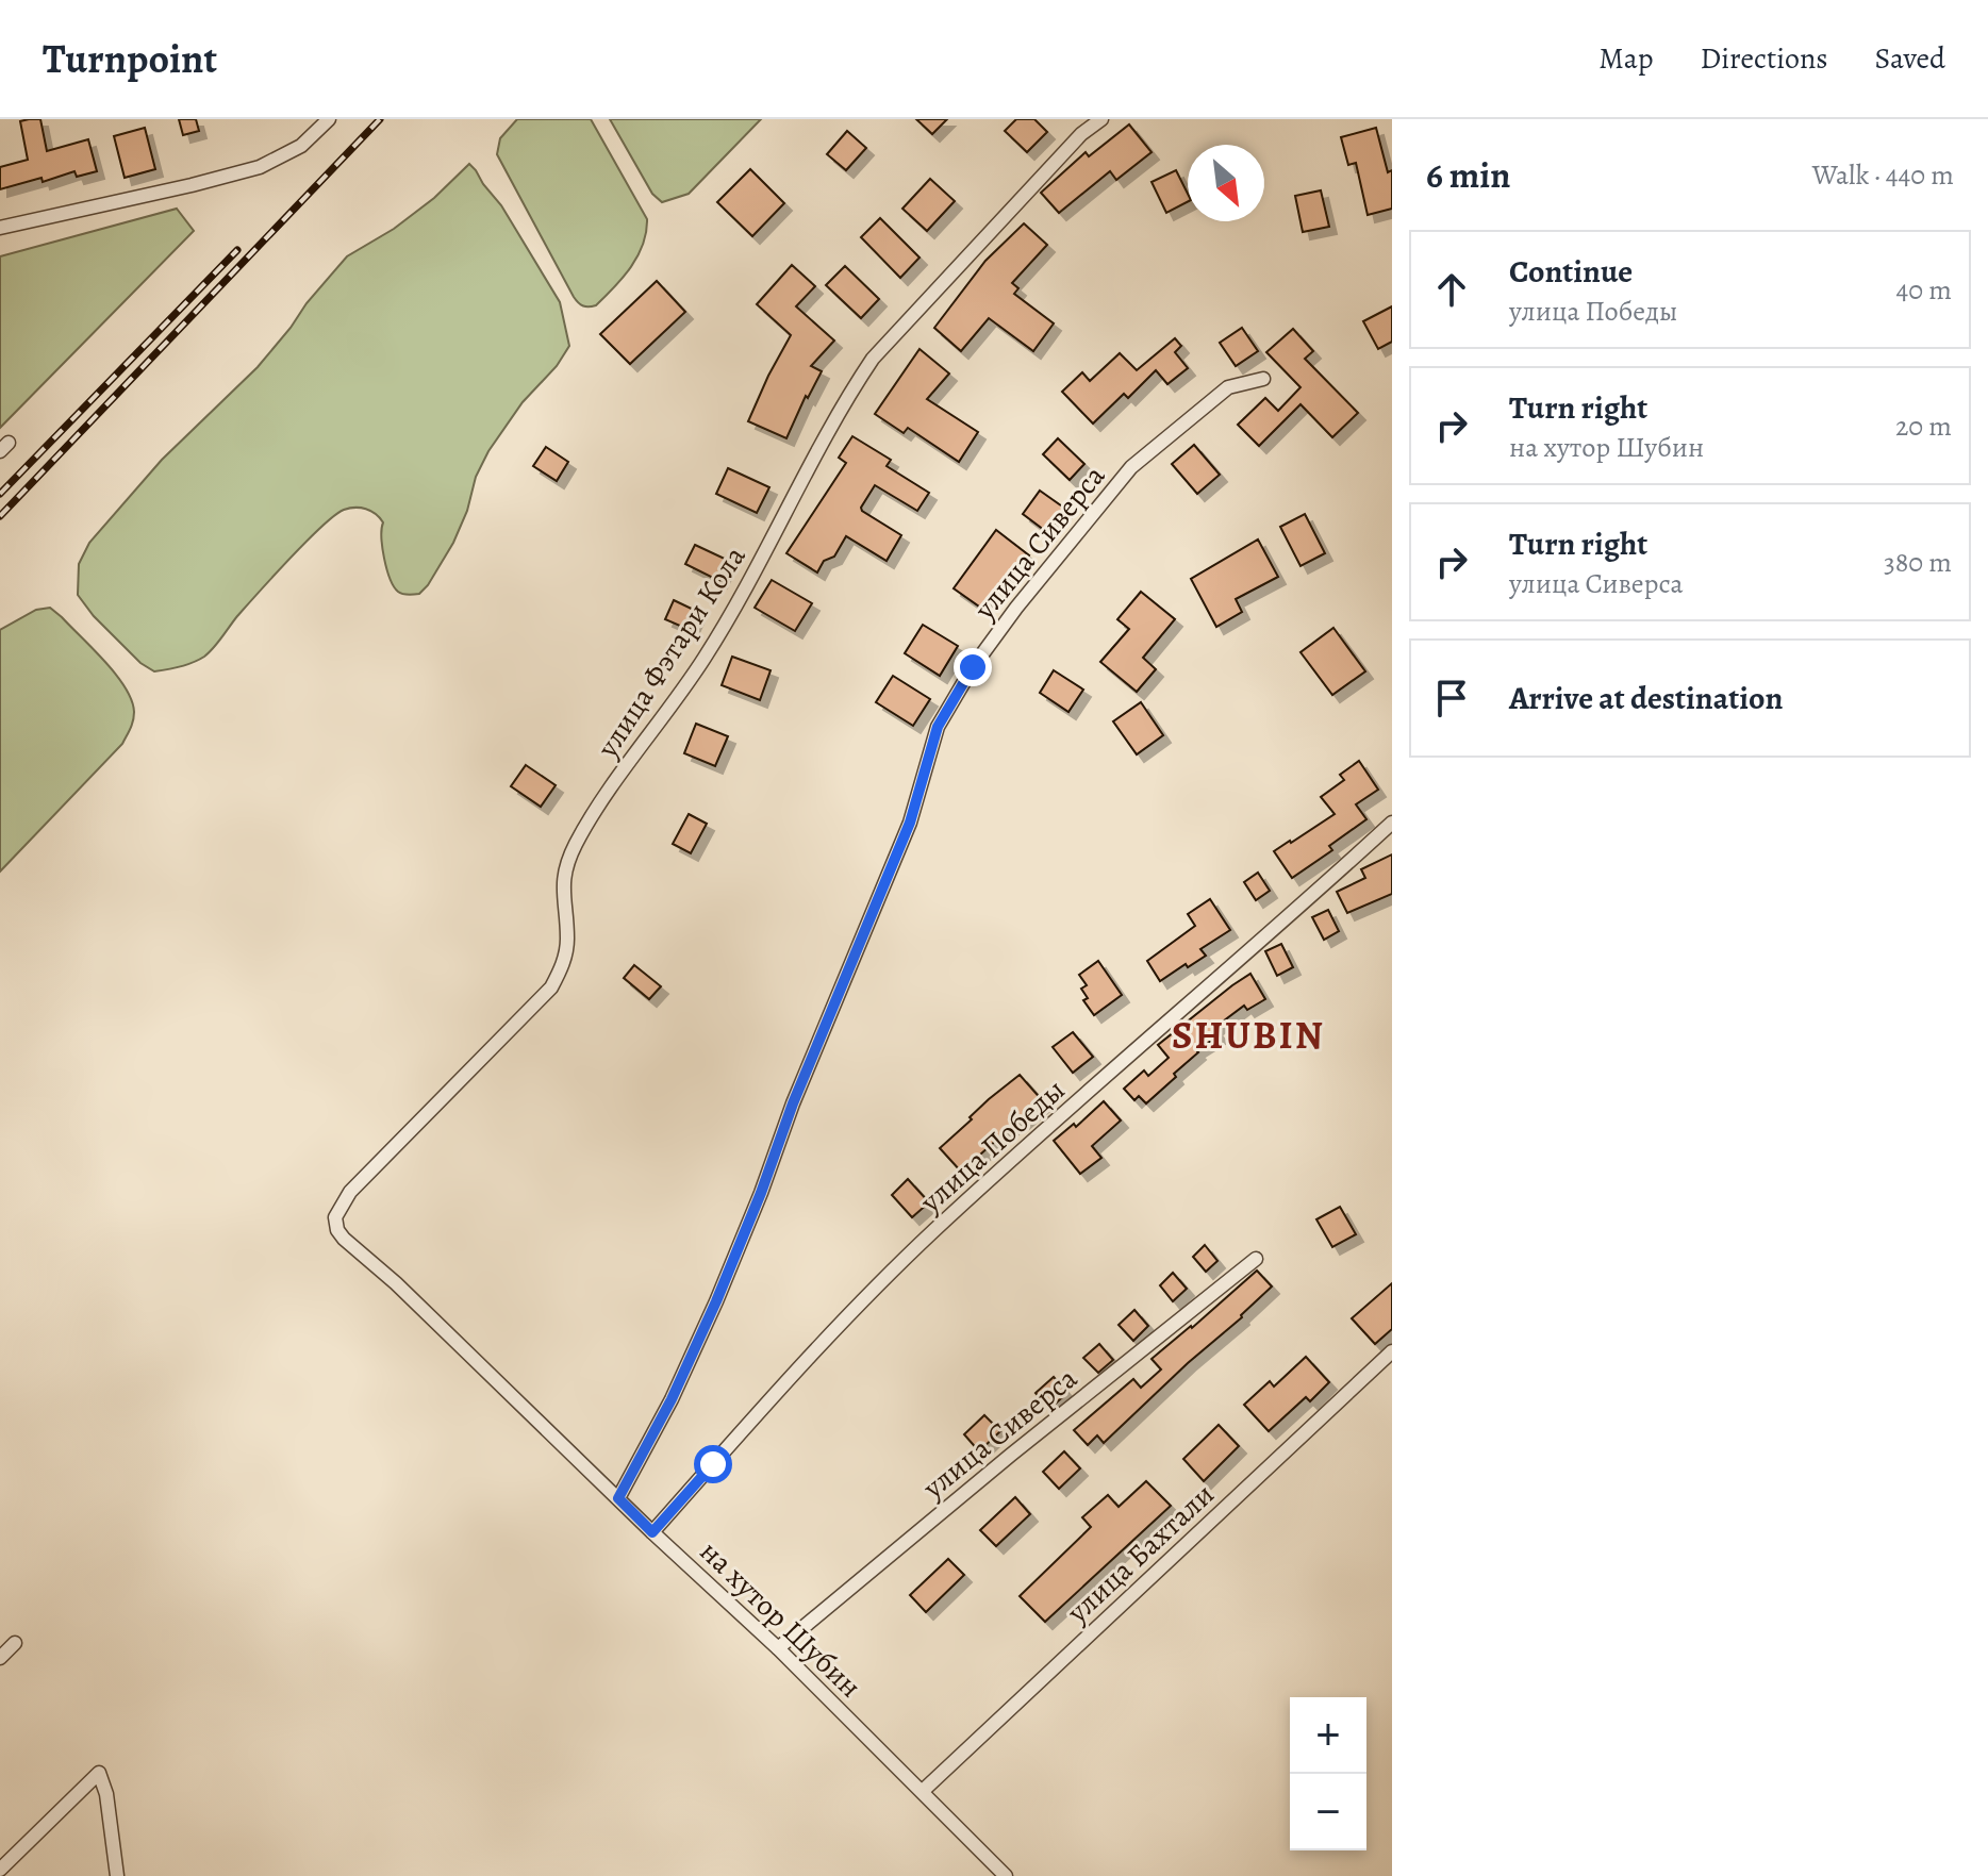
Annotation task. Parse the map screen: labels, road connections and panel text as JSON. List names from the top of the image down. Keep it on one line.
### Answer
{"streets":{"street":["улица Сиверса","улица Фэтари Кола","улица Победы","улица Бахтали","на хутор Шубин"]},"crossings":[["улица Сиверса","на хутор Шубин"],["улица Фэтари Кола","на хутор Шубин"],["улица Победы","на хутор Шубин"],["улица Бахтали","на хутор Шубин"]],"districts":["SHUBIN"],"north":"bottom right","page":{"header":"Turnpoint","nav":["Map","Directions","Saved"],"heading":["6 min","Walk · 440 m"],"list":[["Continue","улица Победы","40 m"],["Turn right","на хутор Шубин","20 m"],["Turn right","улица Сиверса","380 m"],"Arrive at destination"],"map_buttons":["+","−"]}}
